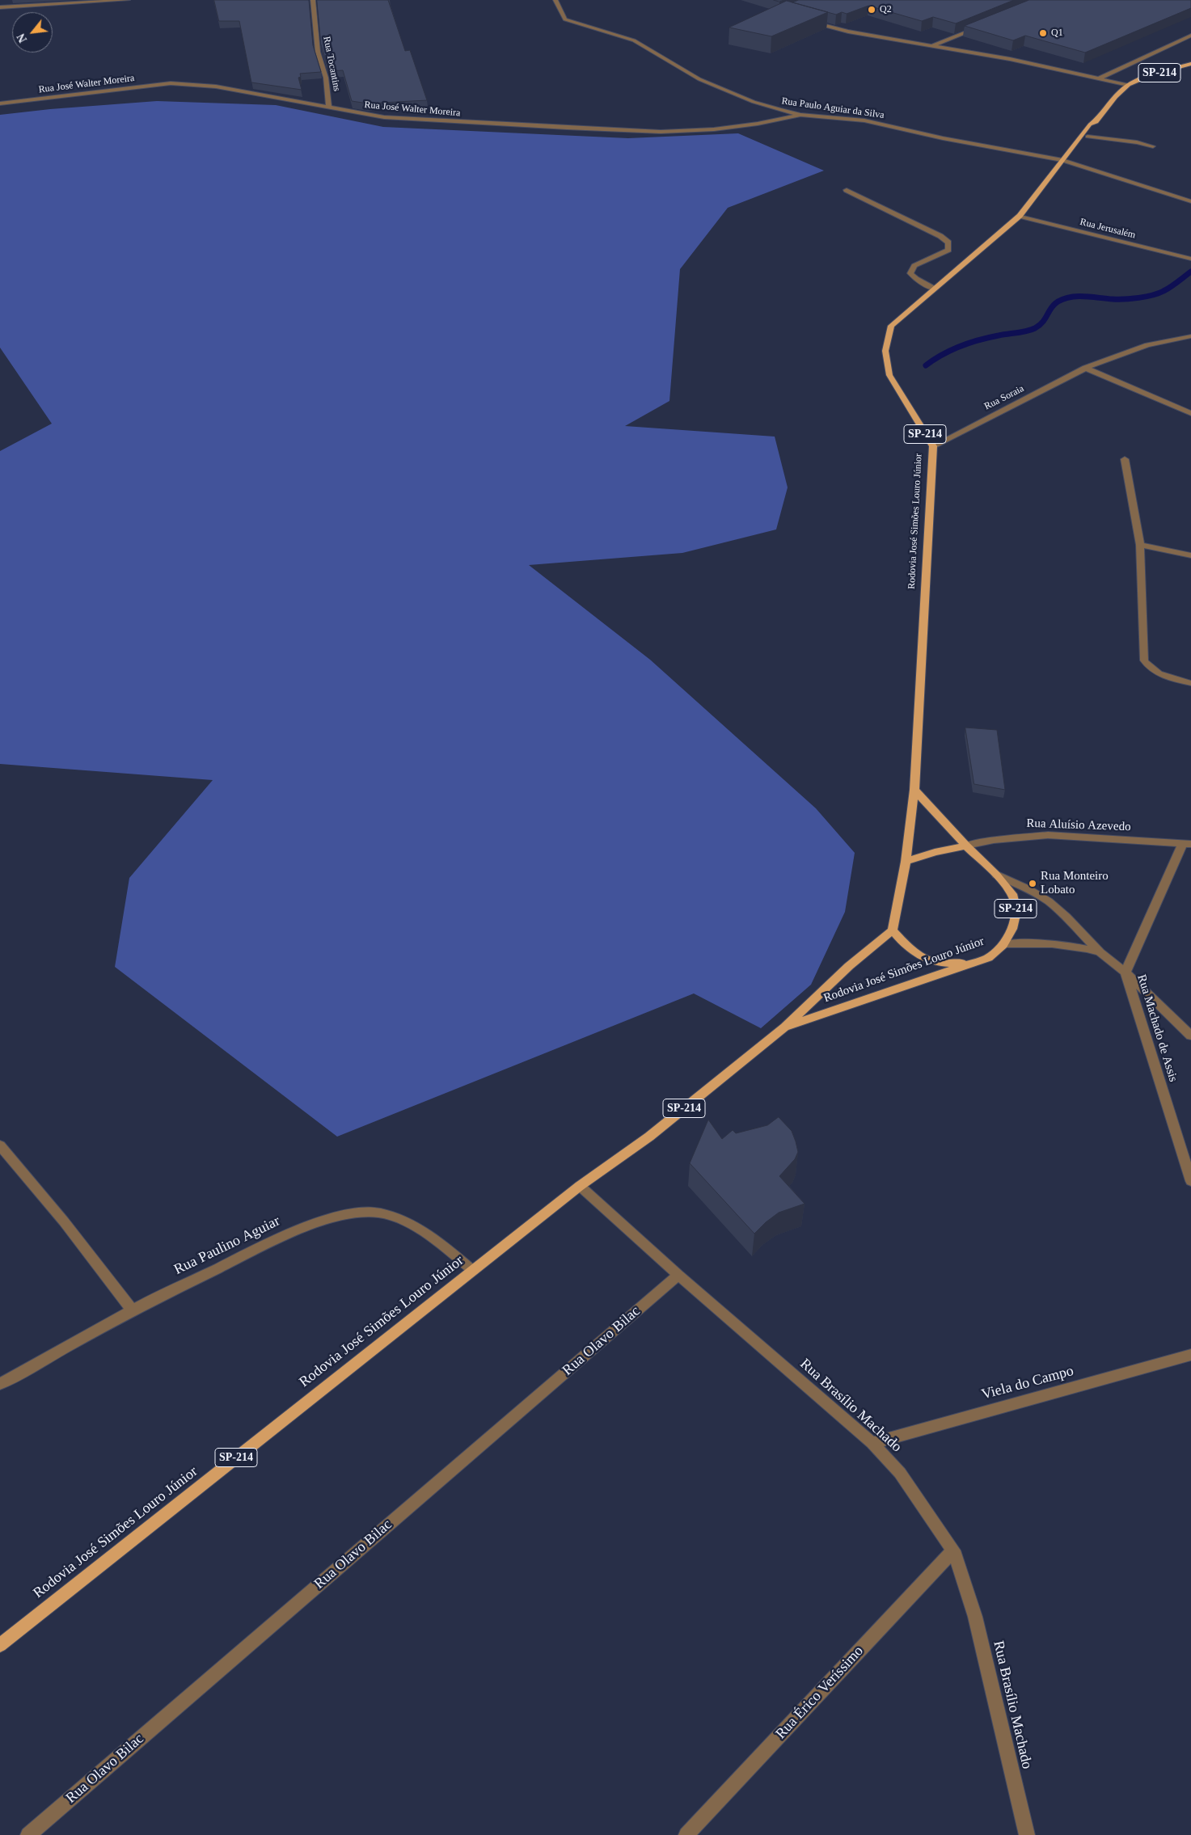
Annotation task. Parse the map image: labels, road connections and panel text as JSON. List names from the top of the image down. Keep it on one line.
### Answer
{"streets":{"main road":["SP-214","Rodovia José Simões Louro Júnior"],"street":["Rua Tocantins","Rua José Walter Moreira","Rua Paulo Aguiar da Silva","Rua Jerusalém","Rua Soraia","Rua Aluísio Azevedo","Rua Machado de Assis","Rua Paulino Aguiar","Rua Olavo Bilac","Viela do Campo","Rua Brasílio Machado","Rua Érico Veríssimo"]},"crossings":[["Rua Tocantins","Rua José Walter Moreira"],["Rua José Walter Moreira","Rua Paulo Aguiar da Silva"],["Rua Paulo Aguiar da Silva","Rodovia José Simões Louro Júnior"],["Rua Jerusalém","Rodovia José Simões Louro Júnior"],["Rua Soraia","Rodovia José Simões Louro Júnior"],["Rodovia José Simões Louro Júnior","Rua Aluísio Azevedo"],["Rodovia José Simões Louro Júnior","Rua Paulino Aguiar"],["Rodovia José Simões Louro Júnior","Rua Brasílio Machado"],["Rua Aluísio Azevedo","Rua Machado de Assis"],["Rua Olavo Bilac","Rua Brasílio Machado"],["Viela do Campo","Rua Brasílio Machado"],["Rua Brasílio Machado","Rua Érico Veríssimo"]],"places":["Q2","Q1","Rua Monteiro Lobato"],"north":"bottom left"}
